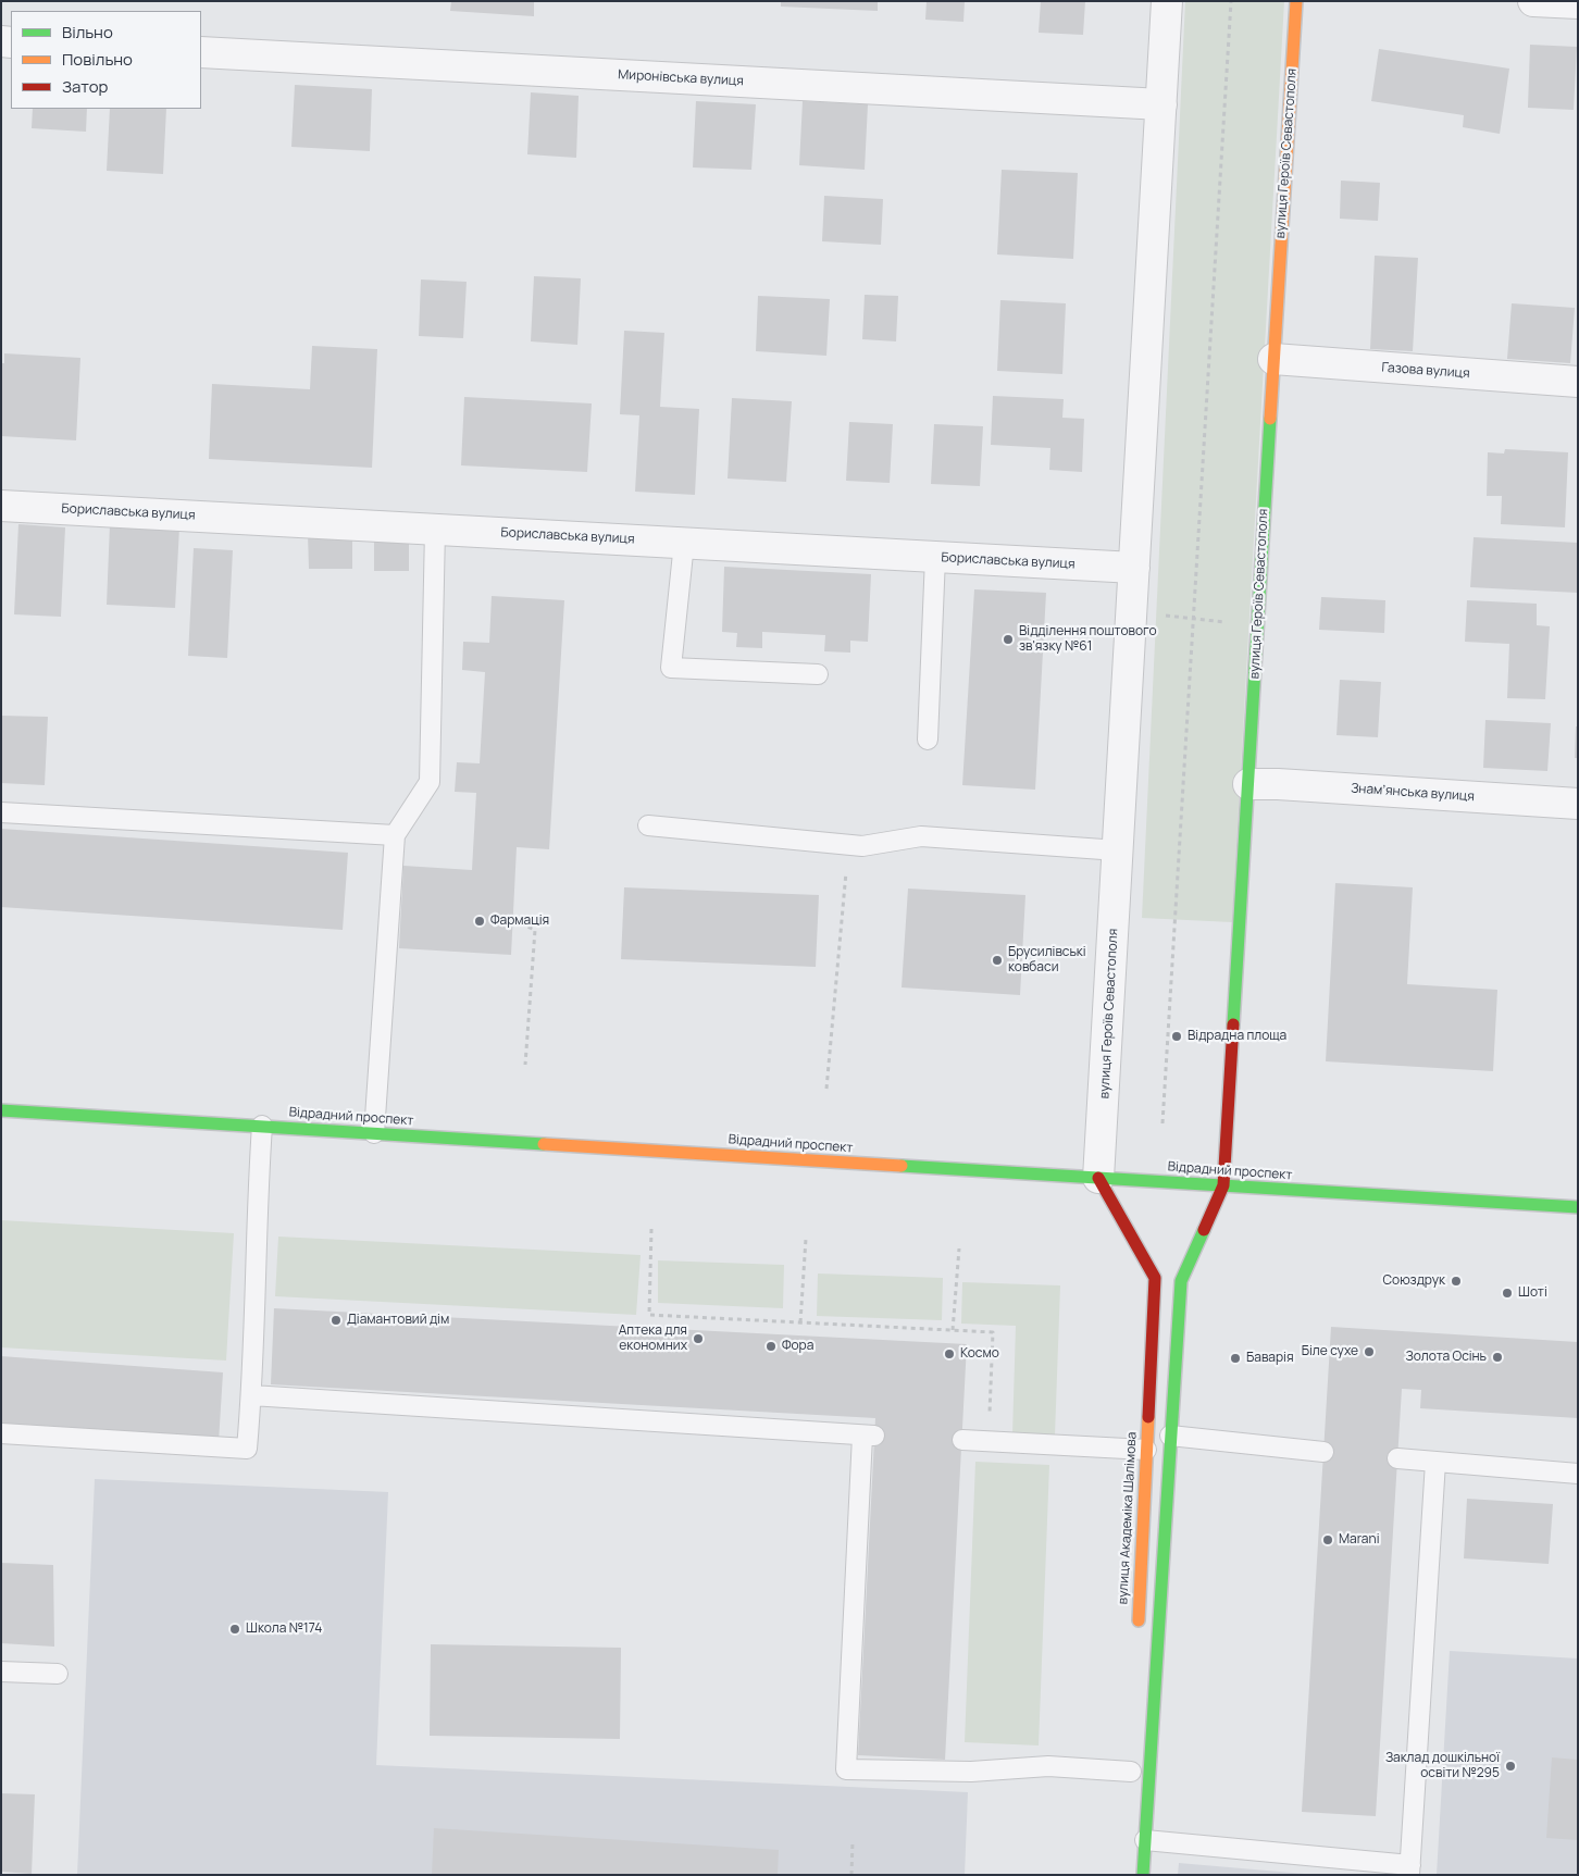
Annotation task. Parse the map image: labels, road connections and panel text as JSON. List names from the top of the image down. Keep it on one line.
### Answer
{"streets":{"street":["Миронівська вулиця","вулиця Героїв Севастополя","Газова вулиця","Бориславська вулиця","Знамʼянська вулиця","Відрадний проспект","вулиця Академіка Шалімова"]},"crossings":[["Миронівська вулиця","вулиця Героїв Севастополя"],["вулиця Героїв Севастополя","Газова вулиця"],["вулиця Героїв Севастополя","Бориславська вулиця"],["вулиця Героїв Севастополя","Знамʼянська вулиця"],["вулиця Героїв Севастополя","Відрадний проспект"],["вулиця Героїв Севастополя","вулиця Академіка Шалімова"],["Відрадний проспект","вулиця Академіка Шалімова"]],"places":["Відділення поштового зв'язку №61","Фармація","Брусилівські ковбаси","Відрадна площа","Союздрук","Шоті","Діамантовий дім","Аптека для економних","Фора","Біле сухе","Космо","Золота Осінь","Баварія","Marani","Школа №174","Заклад дошкільної освіти №295"],"legend":["Вільно","Повільно","Затор"]}
